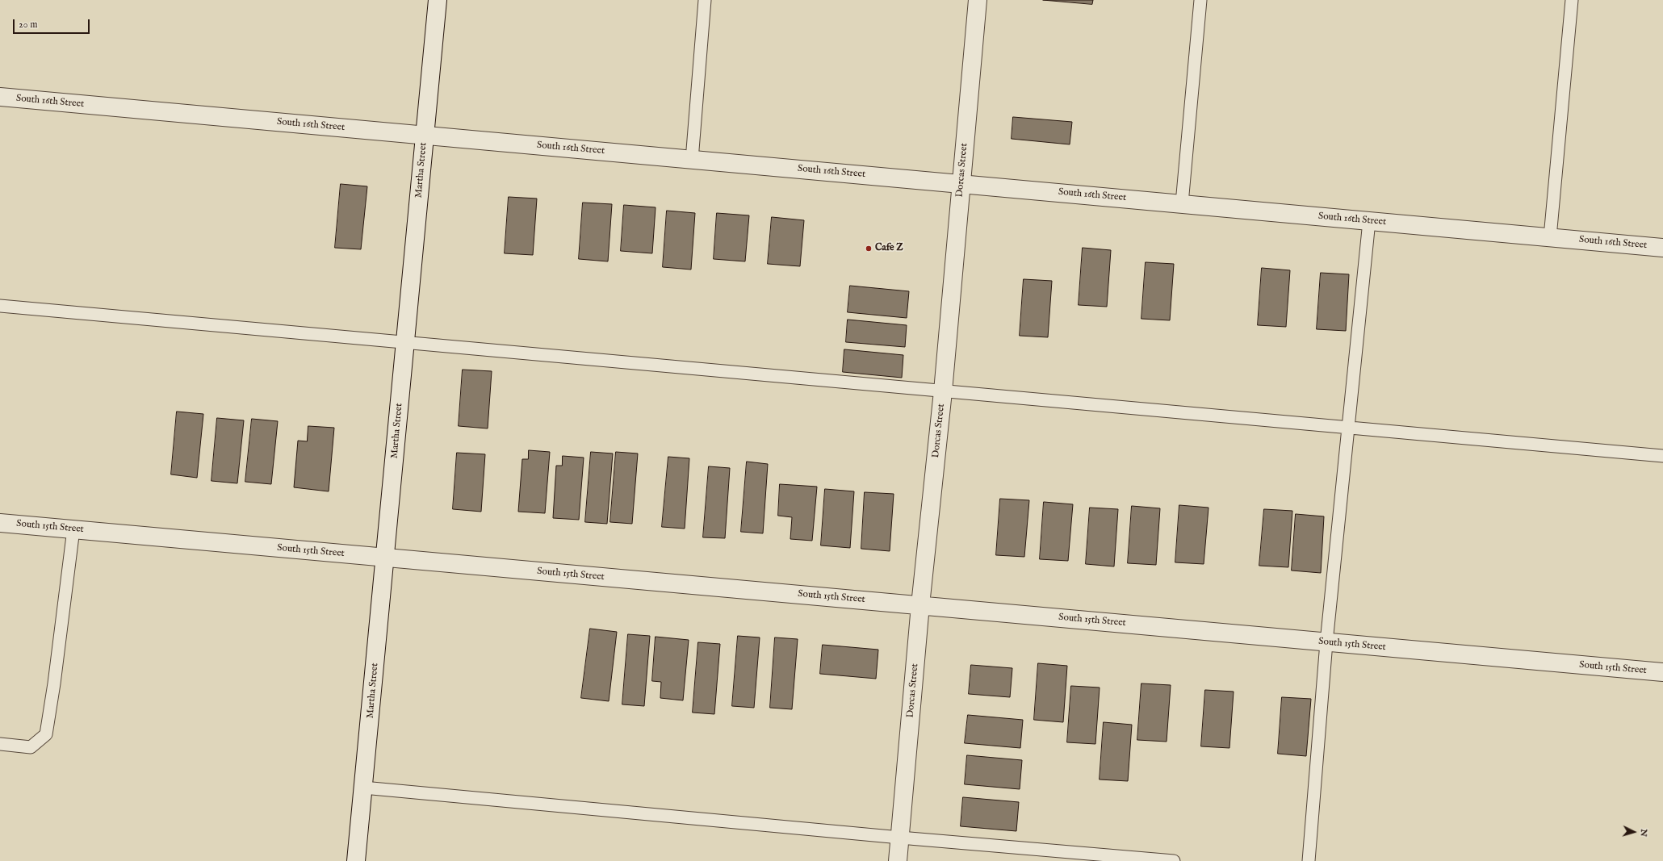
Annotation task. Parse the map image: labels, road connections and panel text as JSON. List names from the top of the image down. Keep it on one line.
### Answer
{"streets":{"street":["South 16th Street","Martha Street","Dorcas Street","South 15th Street"]},"crossings":[["South 16th Street","Martha Street"],["South 16th Street","Dorcas Street"],["Martha Street","South 15th Street"],["Dorcas Street","South 15th Street"]],"places":["Cafe Z"],"scale_bar":"20 m","north":"right"}
